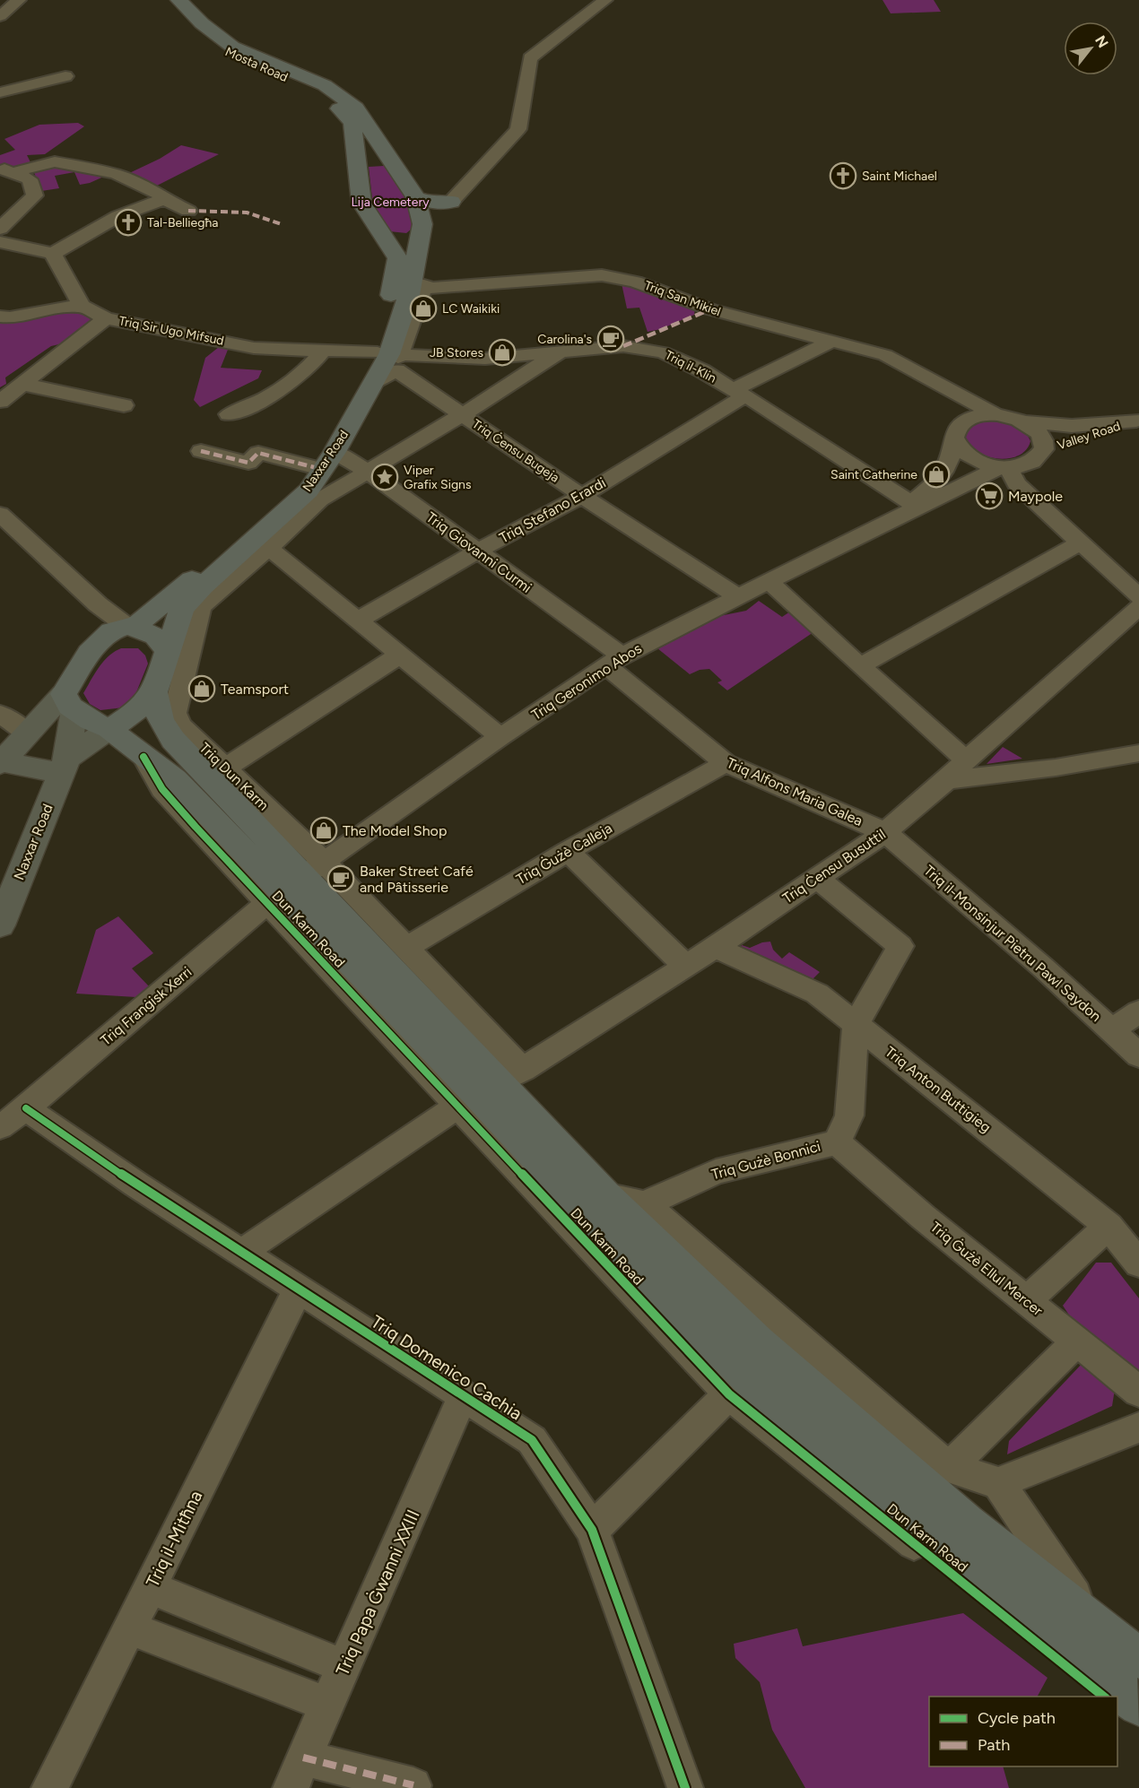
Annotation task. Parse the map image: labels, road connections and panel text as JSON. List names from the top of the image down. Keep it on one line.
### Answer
{"streets":{"highway":["Mosta Road","Naxxar Road","Dun Karm Road"],"street":["Triq San Mikiel","Triq Sir Ugo Mifsud","Triq il-Klin","Valley Road","Triq Ċensu Bugeja","Triq Stefano Erardi","Triq Giovanni Curmi","Triq Geronimo Abos","Triq Dun Karm","Triq Alfons Maria Galea","Triq Ġużè Calleja","Triq Ċensu Busuttil","Triq il-Monsinjur Pietru Pawl Saydon","Triq Franġisk Xerri","Triq Anton Buttigieg","Triq Gużè Bonnici","Triq Ġużè Ellul Mercer","Triq Domenico Cachia","Triq il-Mitħna","Triq Papa Ġwanni XXIII"]},"crossings":[["Mosta Road","Naxxar Road"],["Triq San Mikiel","Valley Road"],["Triq San Mikiel","Naxxar Road"],["Triq San Mikiel","Triq Stefano Erardi"],["Triq San Mikiel","Triq Geronimo Abos"],["Triq Sir Ugo Mifsud","Triq il-Klin"],["Triq Sir Ugo Mifsud","Triq Ċensu Bugeja"],["Triq Sir Ugo Mifsud","Naxxar Road"],["Triq il-Klin","Triq Ċensu Bugeja"],["Triq il-Klin","Naxxar Road"],["Triq il-Klin","Triq Stefano Erardi"],["Triq il-Klin","Triq Geronimo Abos"],["Triq il-Klin","Triq Dun Karm"],["Valley Road","Triq Geronimo Abos"],["Triq Ċensu Bugeja","Naxxar Road"],["Triq Ċensu Bugeja","Triq Stefano Erardi"],["Triq Ċensu Bugeja","Triq Geronimo Abos"],["Triq Ċensu Bugeja","Triq Dun Karm"],["Naxxar Road","Triq Giovanni Curmi"],["Naxxar Road","Dun Karm Road"],["Triq Stefano Erardi","Triq Giovanni Curmi"],["Triq Giovanni Curmi","Triq Geronimo Abos"],["Triq Giovanni Curmi","Triq Dun Karm"],["Triq Giovanni Curmi","Triq Alfons Maria Galea"],["Triq Geronimo Abos","Triq Dun Karm"],["Triq Geronimo Abos","Triq Alfons Maria Galea"],["Triq Geronimo Abos","Dun Karm Road"],["Triq Dun Karm","Triq Ġużè Calleja"],["Triq Dun Karm","Triq Ċensu Busuttil"],["Triq Dun Karm","Dun Karm Road"],["Triq Alfons Maria Galea","Triq Ġużè Calleja"],["Triq Alfons Maria Galea","Triq Ċensu Busuttil"],["Triq Alfons Maria Galea","Triq il-Monsinjur Pietru Pawl Saydon"],["Triq Ċensu Busuttil","Dun Karm Road"],["Triq Ċensu Busuttil","Triq il-Monsinjur Pietru Pawl Saydon"],["Triq Ċensu Busuttil","Triq Anton Buttigieg"],["Triq Ċensu Busuttil","Triq Domenico Cachia"],["Dun Karm Road","Triq Franġisk Xerri"],["Triq Franġisk Xerri","Triq Domenico Cachia"],["Triq Anton Buttigieg","Triq Gużè Bonnici"],["Triq Gużè Bonnici","Triq Ġużè Ellul Mercer"],["Triq Domenico Cachia","Triq il-Mitħna"],["Triq Domenico Cachia","Triq Papa Ġwanni XXIII"]],"parks":["Lija Cemetery"],"places":{"church":["Saint Michael","Tal-Belliegħa"],"shop":["LC Waikiki","JB Stores","Saint Catherine","Teamsport","The Model Shop"],"cafe":["Carolina's","Baker Street Café and Pâtisserie"],"place":["Viper Grafix Signs"],"supermarket":["Maypole"]},"legend":["Cycle path","Path"],"north":"top right"}
